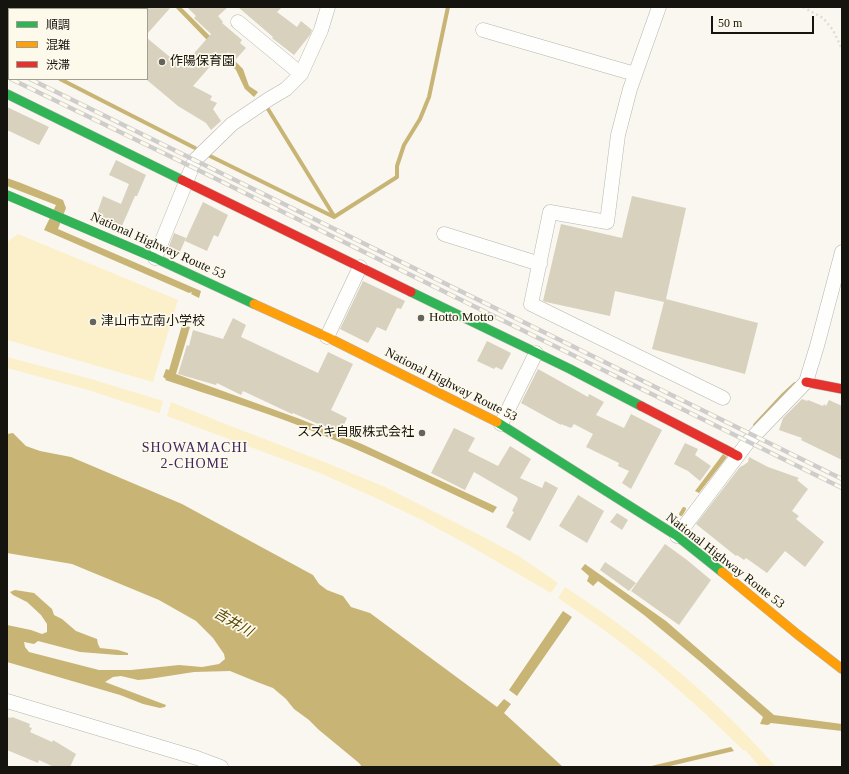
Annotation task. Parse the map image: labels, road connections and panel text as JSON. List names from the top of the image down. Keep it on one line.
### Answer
{"streets":{"main road":["National Highway Route 53"]},"districts":["SHOWAMACHI 2-CHOME"],"water":["吉井川"],"places":["作陽保育園","Hotto Motto","津山市立南小学校","スズキ自販株式会社"],"legend":["順調","混雑","渋滞"],"scale_bar":"50 m"}
